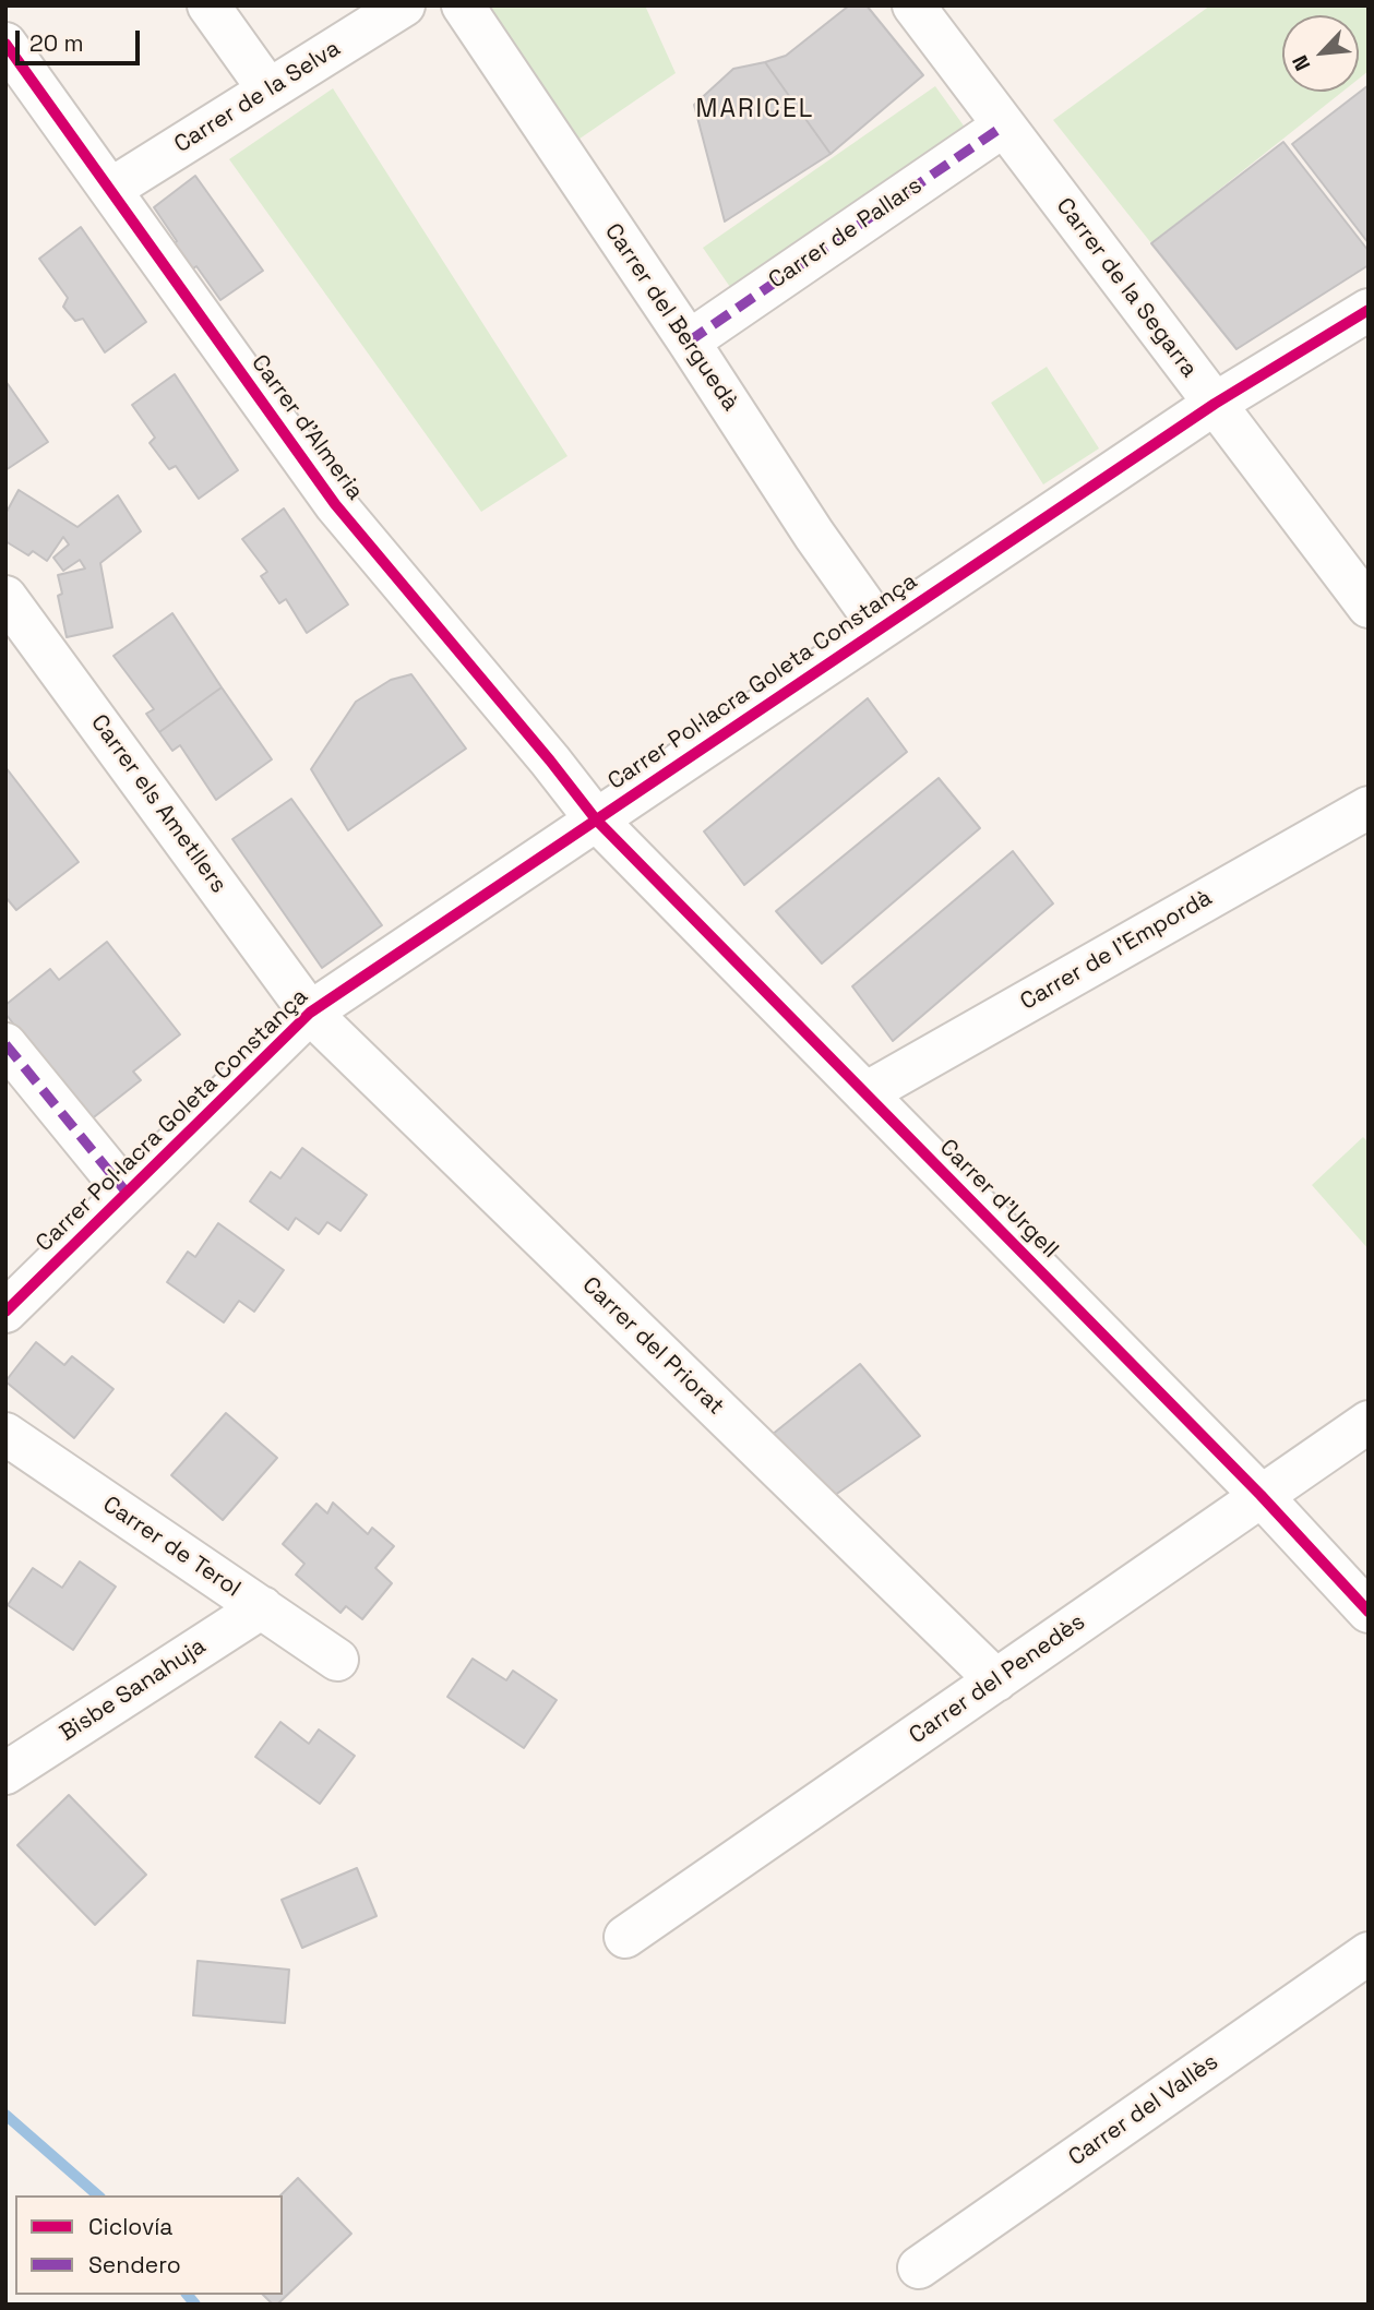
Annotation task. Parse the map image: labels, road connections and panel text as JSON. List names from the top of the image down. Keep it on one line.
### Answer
{"streets":{"street":["Carrer de la Selva","Carrer de Pallars","Carrer de la Segarra","Carrer del Berguedà","Carrer d'Almeria","Carrer Pol·lacra Goleta Constança","Carrer els Ametllers","Carrer de l'Empordà","Carrer d'Urgell","Carrer del Priorat","Carrer de Terol","Carrer del Penedès","Bisbe Sanahuja","Carrer del Vallès"]},"crossings":[["Carrer de la Selva","Carrer d'Almeria"],["Carrer de Pallars","Carrer de la Segarra"],["Carrer de Pallars","Carrer del Berguedà"],["Carrer de la Segarra","Carrer Pol·lacra Goleta Constança"],["Carrer del Berguedà","Carrer Pol·lacra Goleta Constança"],["Carrer d'Almeria","Carrer Pol·lacra Goleta Constança"],["Carrer d'Almeria","Carrer d'Urgell"],["Carrer Pol·lacra Goleta Constança","Carrer els Ametllers"],["Carrer Pol·lacra Goleta Constança","Carrer d'Urgell"],["Carrer Pol·lacra Goleta Constança","Carrer del Priorat"],["Carrer els Ametllers","Carrer del Priorat"],["Carrer de l'Empordà","Carrer d'Urgell"],["Carrer d'Urgell","Carrer del Penedès"],["Carrer del Priorat","Carrer del Penedès"],["Carrer de Terol","Bisbe Sanahuja"]],"districts":["MARICEL"],"legend":["Ciclovía","Sendero"],"scale_bar":"20 m","north":"bottom left"}
